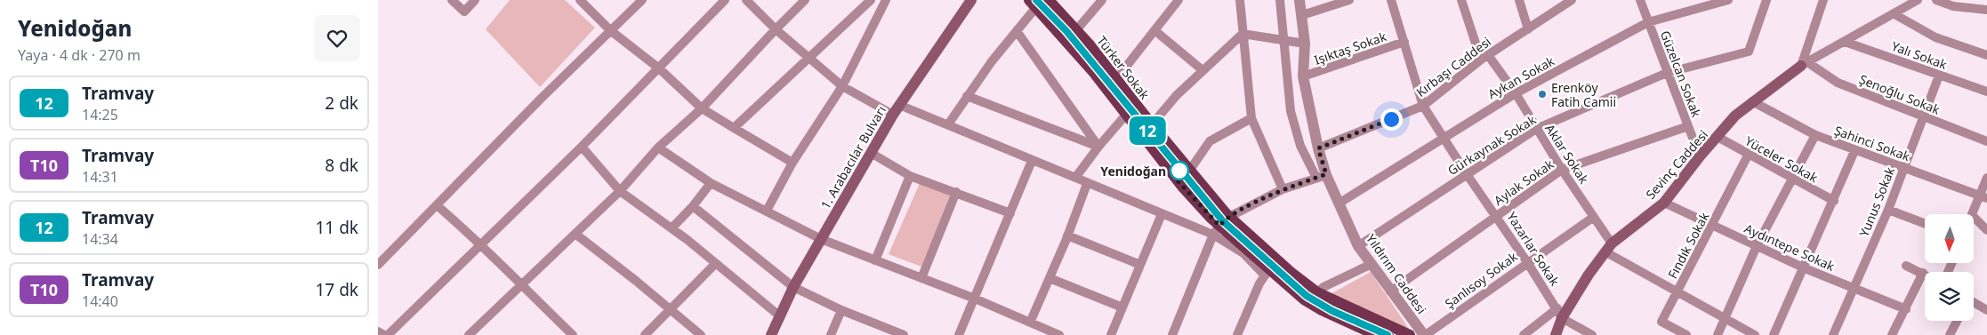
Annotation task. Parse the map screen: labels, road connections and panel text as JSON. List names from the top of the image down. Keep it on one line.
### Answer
{"streets":{"main road":["Türker Sokak","1. Arabacılar Bulvarı","Sevinç Caddesi"],"street":["Işıktaş Sokak","Yalı Sokak","Kırbaşı Caddesi","Güzelcan Sokak","Aykan Sokak","Şenoğlu Sokak","Şahinci Sokak","Gürkaynak Sokak","Aklar Sokak","Yüceler Sokak","Aylak Sokak","Yunus Sokak","Fındık Sokak","Aydıntepe Sokak","Yazarlar Sokak","Yıldırım Caddesi","Şanlısoy Sokak"]},"crossings":[["Işıktaş Sokak","Yazarlar Sokak"],["Işıktaş Sokak","Yıldırım Caddesi"],["Yalı Sokak","Yunus Sokak"],["Kırbaşı Caddesi","Aklar Sokak"],["Kırbaşı Caddesi","Yazarlar Sokak"],["Kırbaşı Caddesi","Yıldırım Caddesi"],["Güzelcan Sokak","Aykan Sokak"],["Güzelcan Sokak","Gürkaynak Sokak"],["Güzelcan Sokak","Sevinç Caddesi"],["Güzelcan Sokak","Aylak Sokak"],["Aykan Sokak","Aklar Sokak"],["Aykan Sokak","Yazarlar Sokak"],["Aykan Sokak","Yıldırım Caddesi"],["Şenoğlu Sokak","Sevinç Caddesi"],["Şenoğlu Sokak","Yunus Sokak"],["Şahinci Sokak","Sevinç Caddesi"],["Şahinci Sokak","Yunus Sokak"],["Gürkaynak Sokak","Aklar Sokak"],["Gürkaynak Sokak","Yazarlar Sokak"],["Gürkaynak Sokak","Yıldırım Caddesi"],["Aklar Sokak","Sevinç Caddesi"],["Aklar Sokak","Aylak Sokak"],["Aklar Sokak","Şanlısoy Sokak"],["Yüceler Sokak","Sevinç Caddesi"],["Yüceler Sokak","Fındık Sokak"],["Sevinç Caddesi","Aydıntepe Sokak"],["Sevinç Caddesi","Yazarlar Sokak"],["Aylak Sokak","Yazarlar Sokak"],["Aylak Sokak","Yıldırım Caddesi"],["Yunus Sokak","Aydıntepe Sokak"],["Fındık Sokak","Aydıntepe Sokak"],["Yazarlar Sokak","Şanlısoy Sokak"],["Yıldırım Caddesi","Şanlısoy Sokak"]],"places":["Erenköy Fatih Camii","Yenidoğan"],"lines":["tram line 12"],"north":"bottom","page":{"heading":["Yenidoğan","Yaya · 4 dk · 270 m"],"on_map":"12","list":[{"mark":"12","name":"Tramvay","note":"14:25","value":"2 dk"},{"mark":"T10","name":"Tramvay","note":"14:31","value":"8 dk"},{"mark":"12","name":"Tramvay","note":"14:34","value":"11 dk"},{"mark":"T10","name":"Tramvay","note":"14:40","value":"17 dk"}]}}
